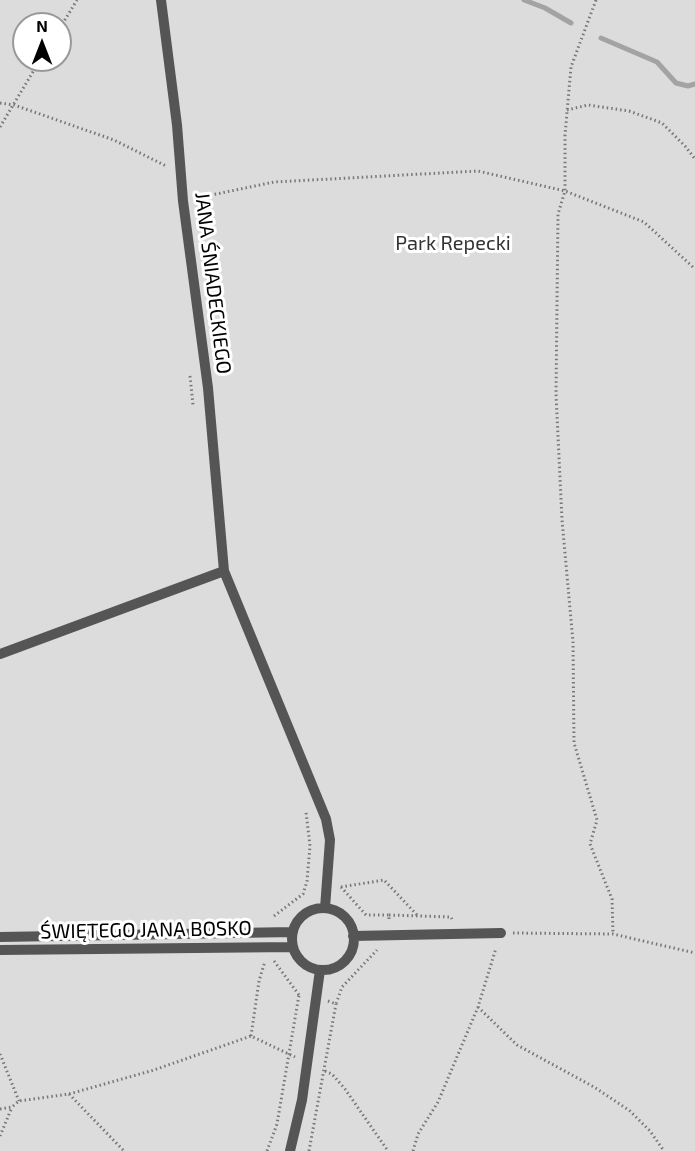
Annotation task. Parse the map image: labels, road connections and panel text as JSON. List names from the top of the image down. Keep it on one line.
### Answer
{"streets":{"lane":["JANA ŚNIADECKIEGO","ŚWIĘTEGO JANA BOSKO"]},"crossings":[["JANA ŚNIADECKIEGO","ŚWIĘTEGO JANA BOSKO"]],"parks":["Park Repecki"],"north":"top"}
